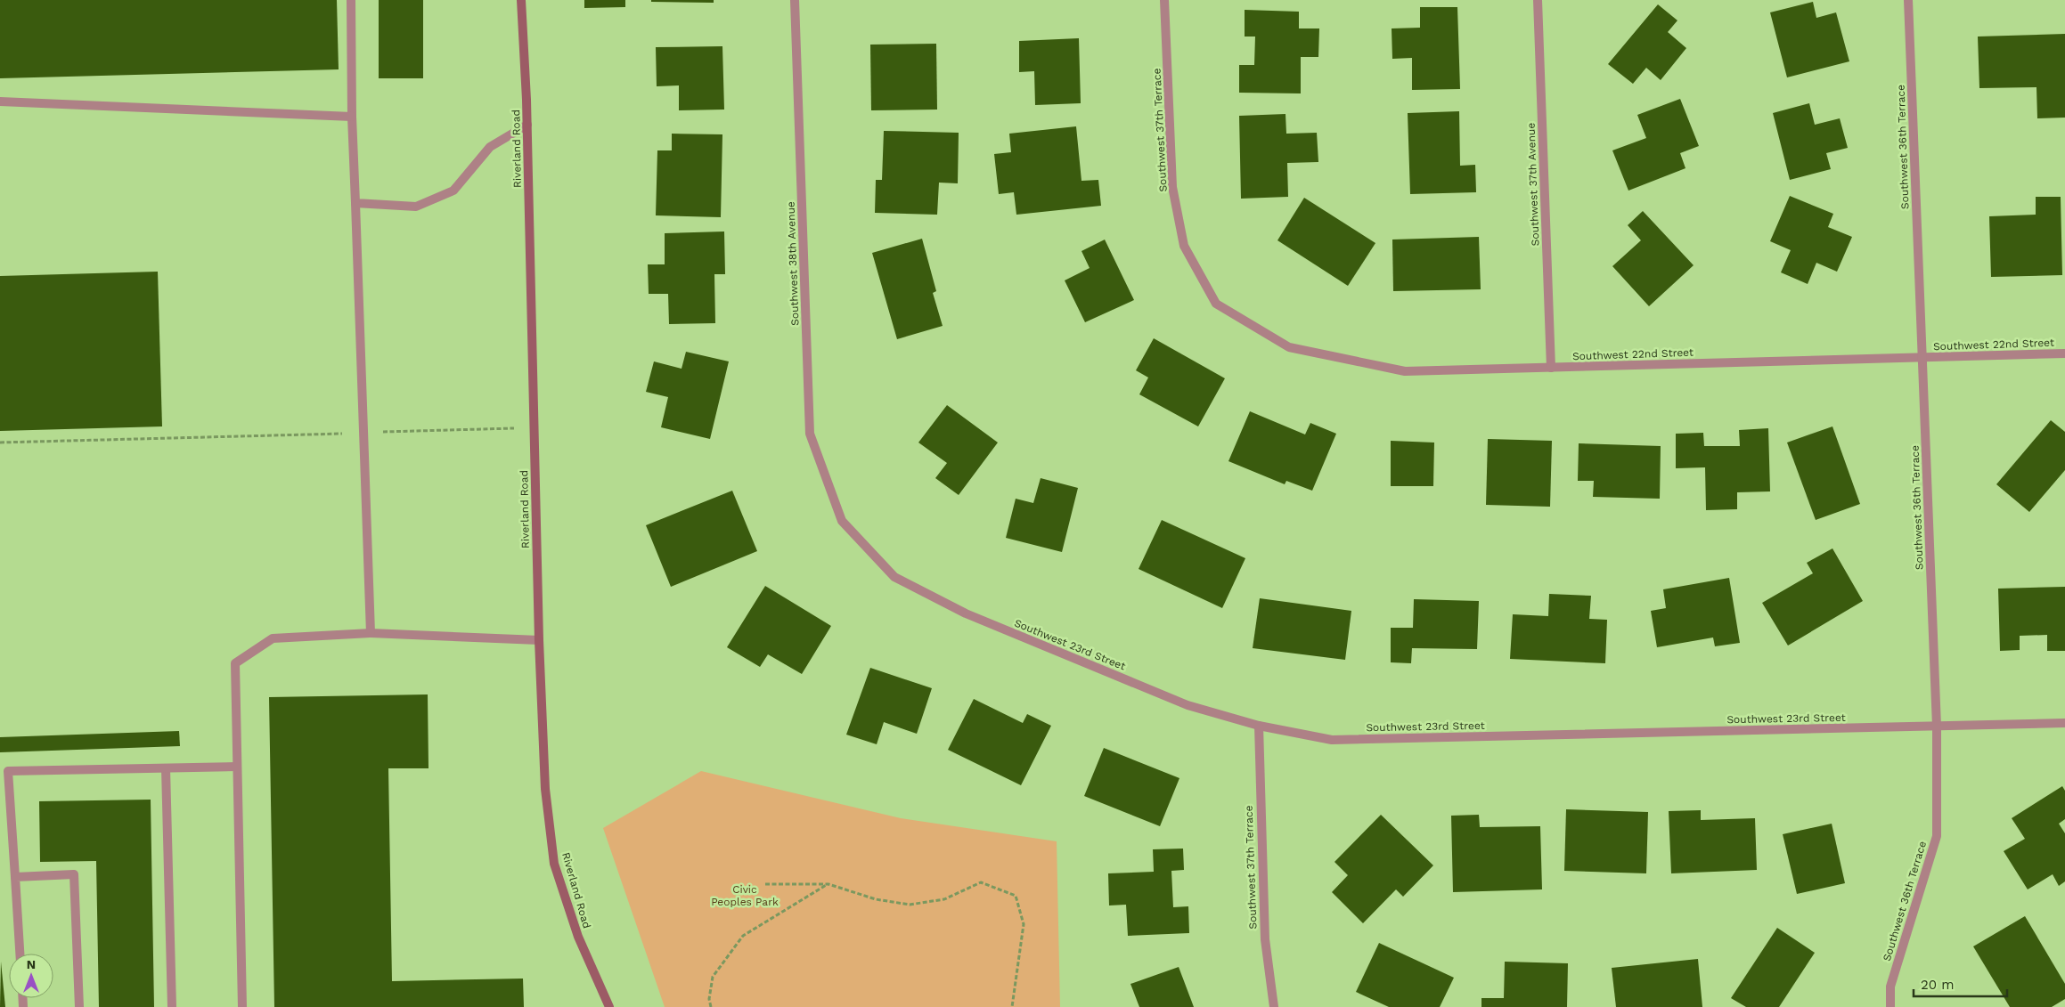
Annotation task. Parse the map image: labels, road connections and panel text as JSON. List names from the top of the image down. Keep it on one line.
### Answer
{"streets":{"street":["Southwest 37th Terrace","Southwest 36th Terrace","Riverland Road","Southwest 37th Avenue","Southwest 38th Avenue","Southwest 22nd Street","Southwest 23rd Street"]},"crossings":[["Southwest 37th Terrace","Southwest 22nd Street"],["Southwest 37th Terrace","Southwest 23rd Street"],["Southwest 36th Terrace","Southwest 22nd Street"],["Southwest 36th Terrace","Southwest 23rd Street"],["Southwest 37th Avenue","Southwest 22nd Street"],["Southwest 38th Avenue","Southwest 23rd Street"]],"parks":["Civic Peoples Park"],"scale_bar":"20 m","north":"top"}
